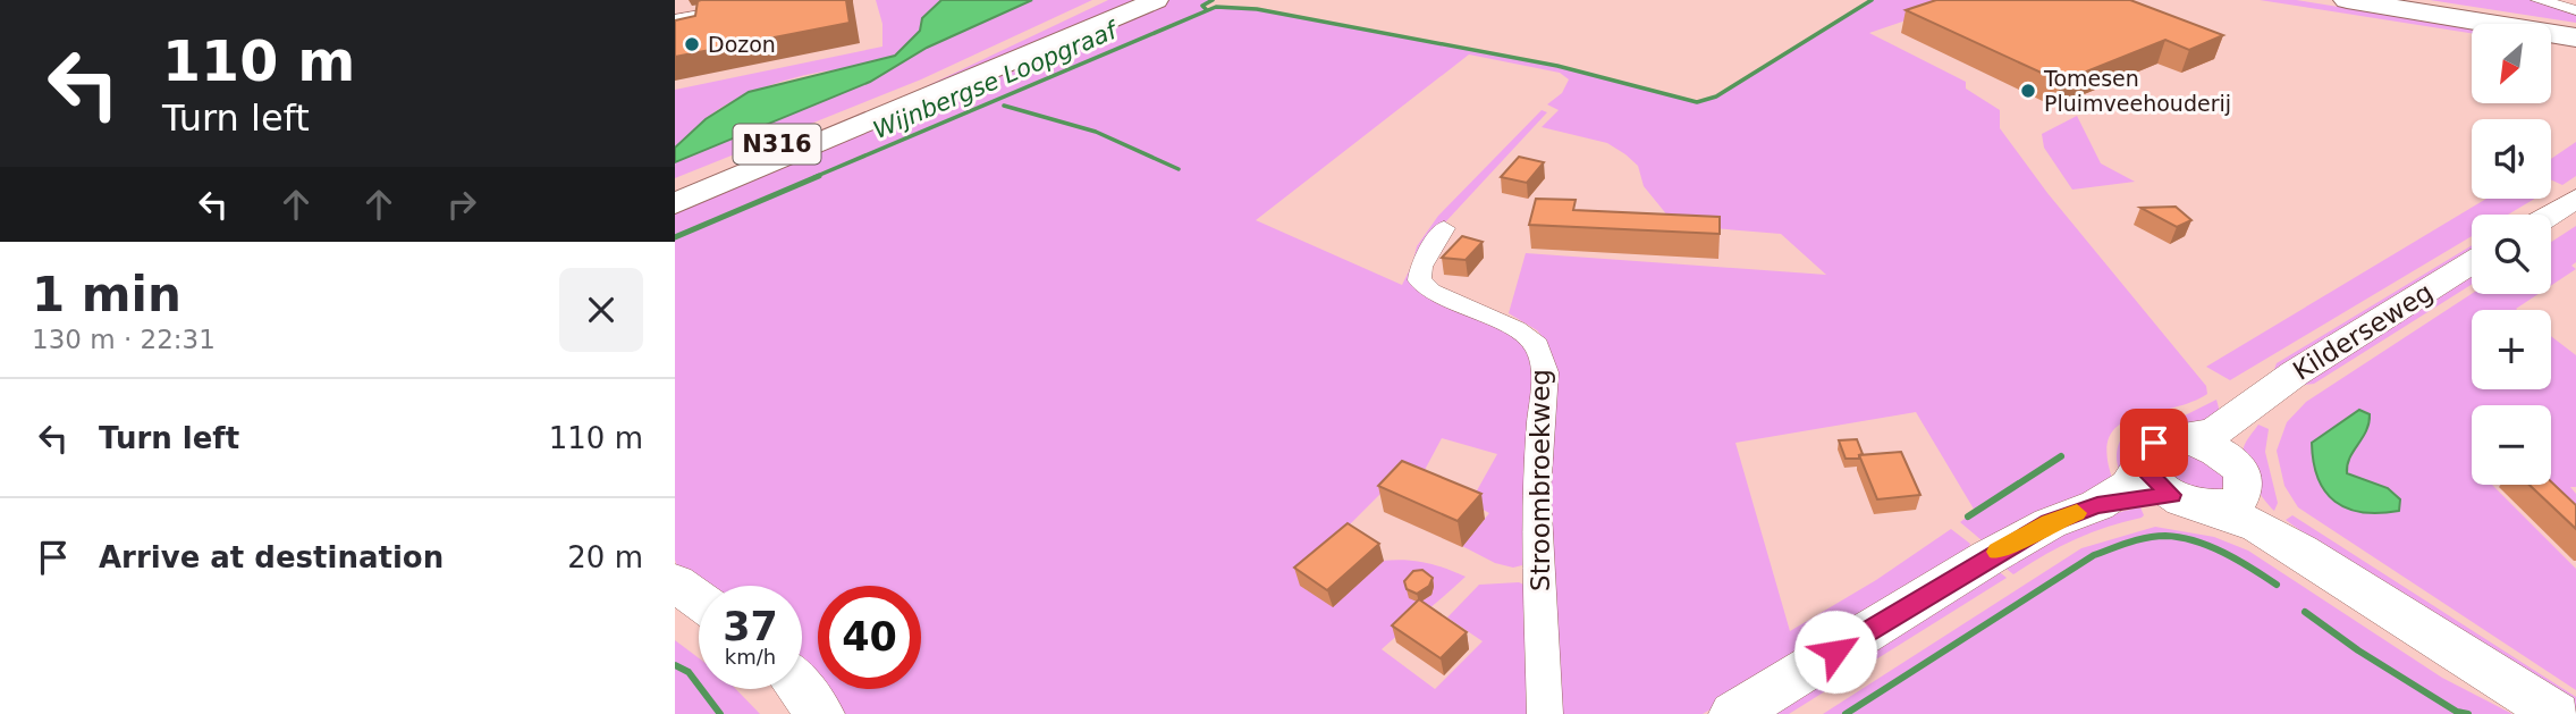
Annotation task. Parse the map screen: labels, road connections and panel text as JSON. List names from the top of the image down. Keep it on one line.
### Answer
{"streets":{"main road":["N316"],"street":["Kilderseweg","Stroombroekweg"]},"water":["Wijnbergse Loopgraaf"],"places":["Dozon","Tomesen Pluimveehouderij"],"north":"bottom left","page":{"turn":["110 m","Turn left"],"map_buttons":["+","−"],"heading":["1 min","130 m · 22:31"],"list":[{"name":"Turn left","value":"110 m"},{"name":"Arrive at destination","value":"20 m"}],"speed":"37 km/h","limit":"40"}}
